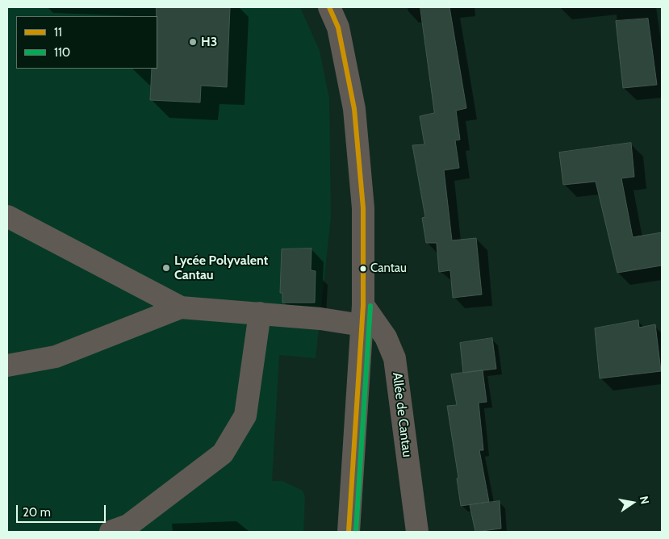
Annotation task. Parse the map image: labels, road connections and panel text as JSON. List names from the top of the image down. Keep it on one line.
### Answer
{"streets":{"street":["Allée de Cantau"]},"places":["H3","Lycée Polyvalent Cantau","Cantau"],"lines":["transit line 11","transit line 110"],"legend":["11","110"],"scale_bar":"20 m","north":"right"}
